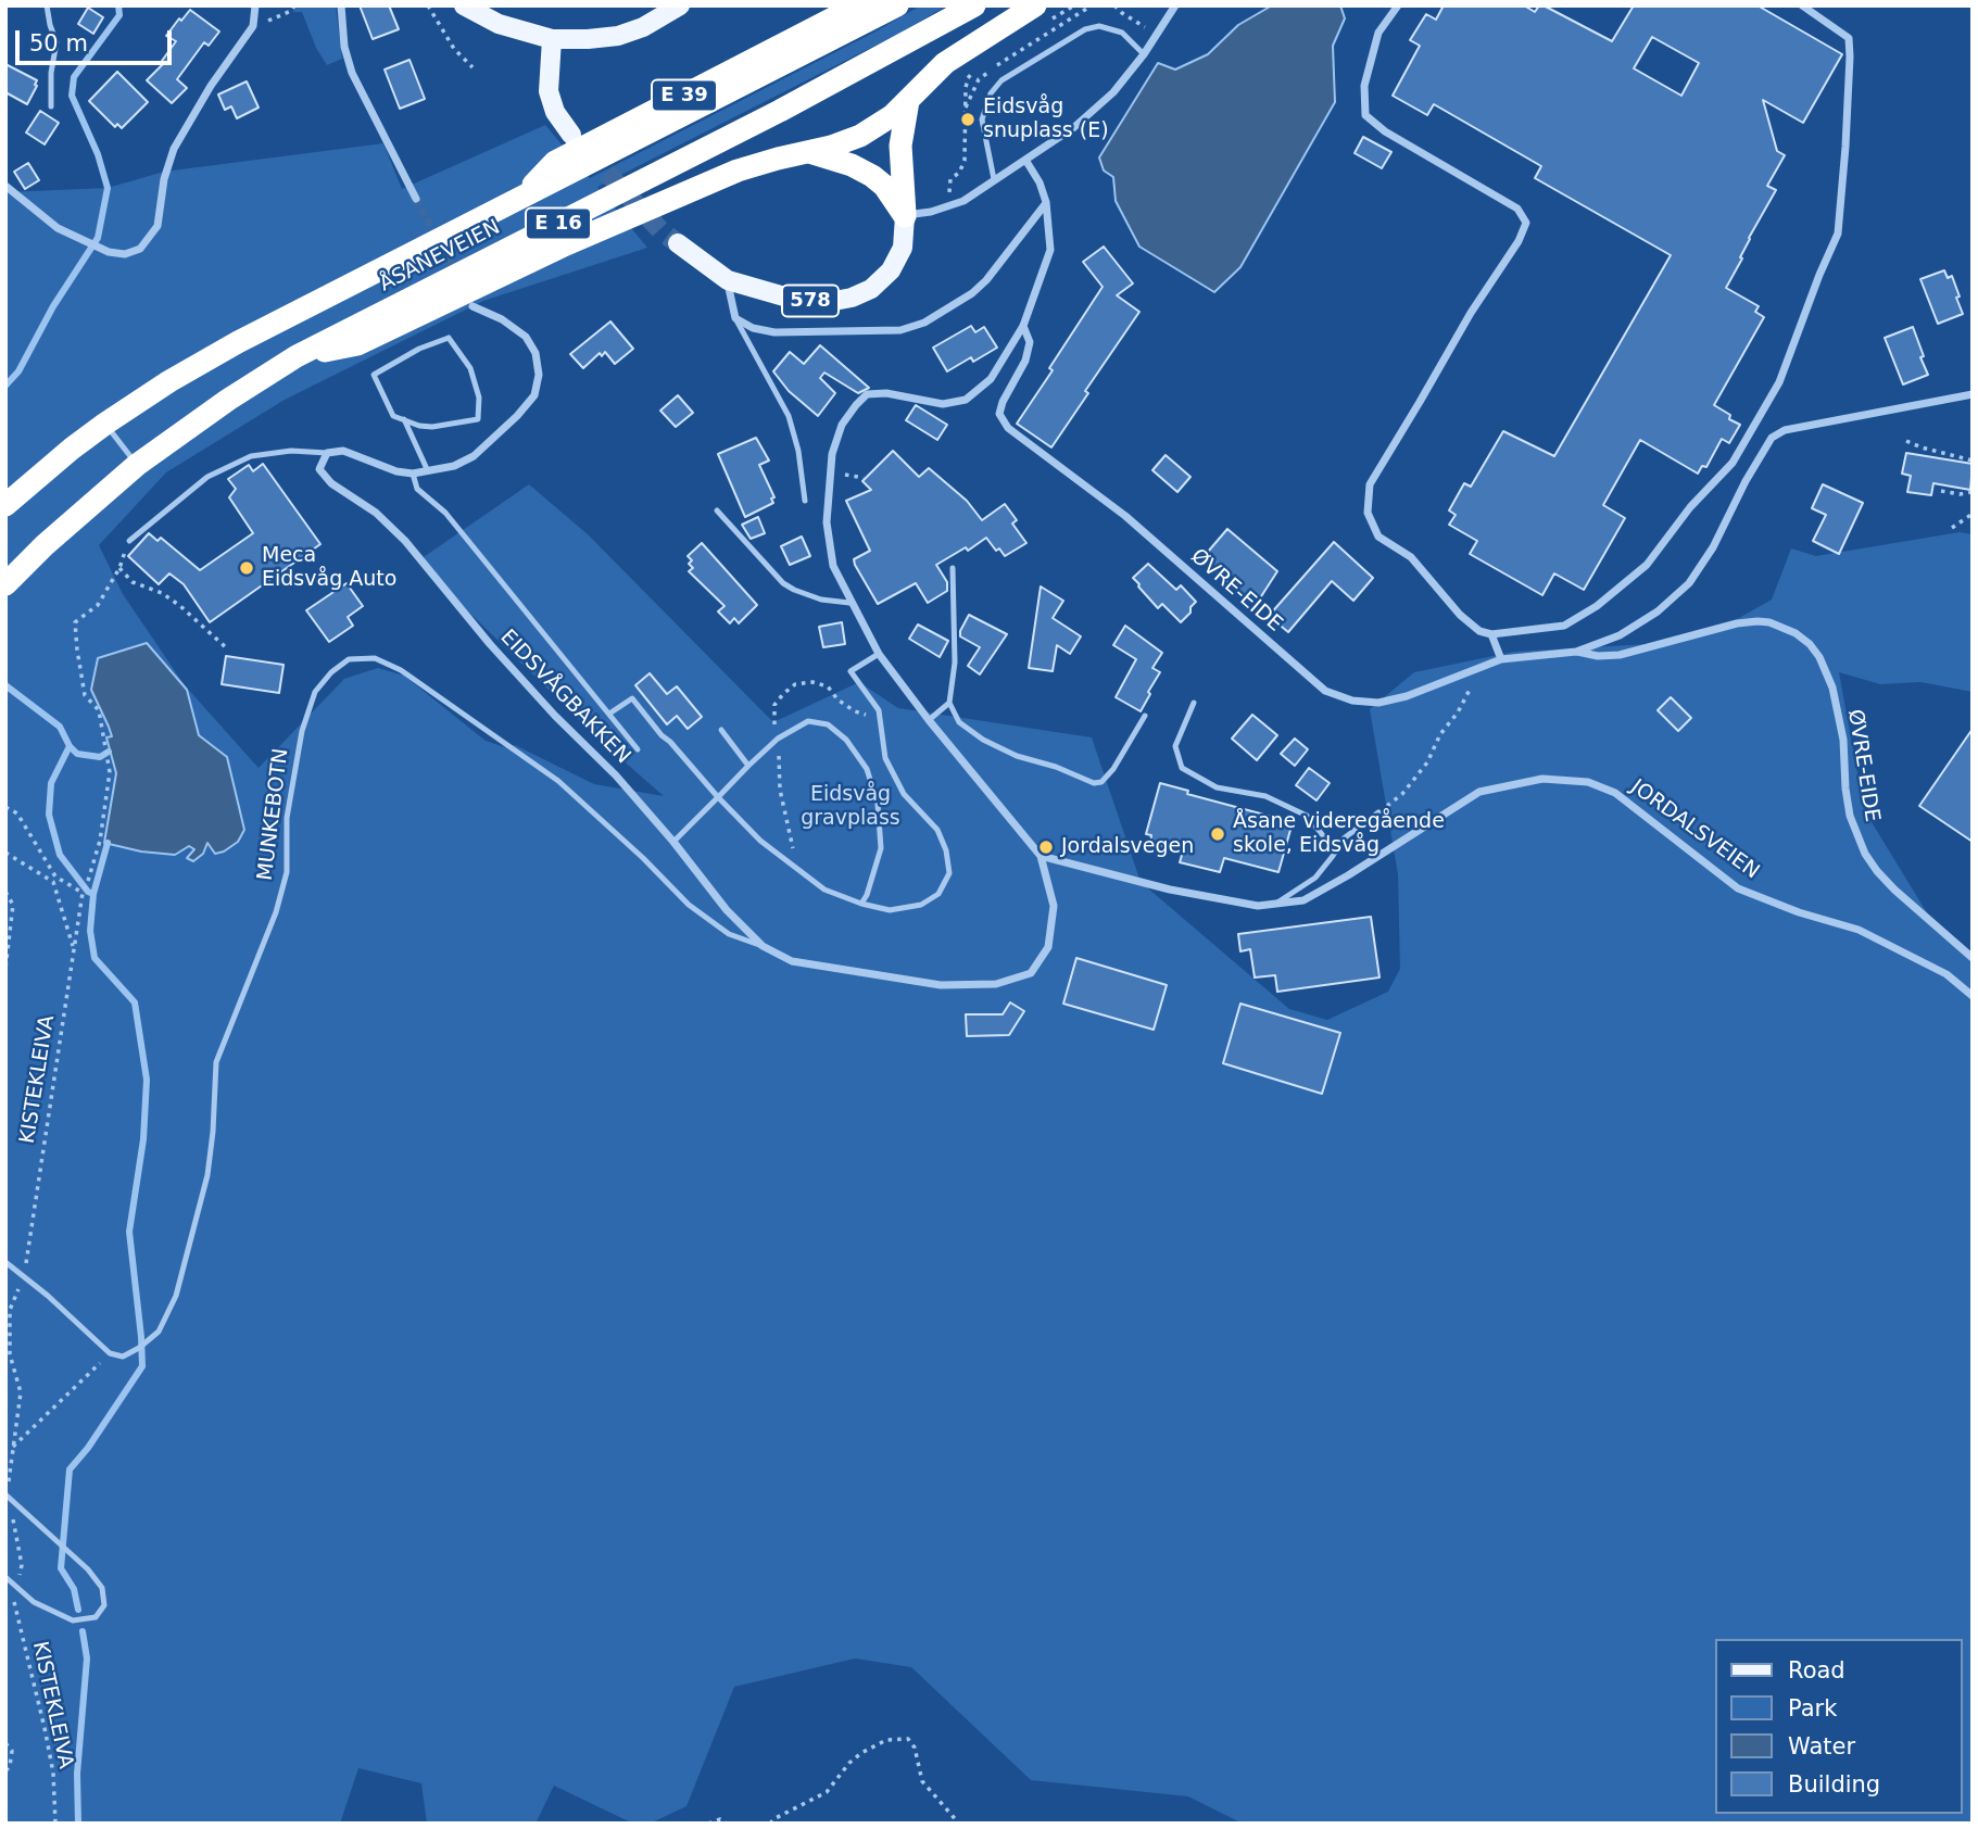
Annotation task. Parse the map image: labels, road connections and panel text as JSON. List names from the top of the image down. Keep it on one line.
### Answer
{"streets":{"highway":["E 39","E 16","ÅSANEVEIEN"],"main road":["578"],"street":["ØVRE-EIDE","EIDSVÅGBAKKEN","JORDALSVEIEN"],"lane":["MUNKEBOTN"],"path":["KISTEKLEIVA"]},"crossings":[["E 39","ÅSANEVEIEN"],["EIDSVÅGBAKKEN","MUNKEBOTN"],["EIDSVÅGBAKKEN","JORDALSVEIEN"]],"parks":["Eidsvåg gravplass"],"places":["Eidsvåg snuplass (E)","Meca Eidsvåg Auto","Åsane videregående skole, Eidsvåg","Jordalsvegen"],"legend":["Road","Park","Water","Building"],"scale_bar":"50 m"}
